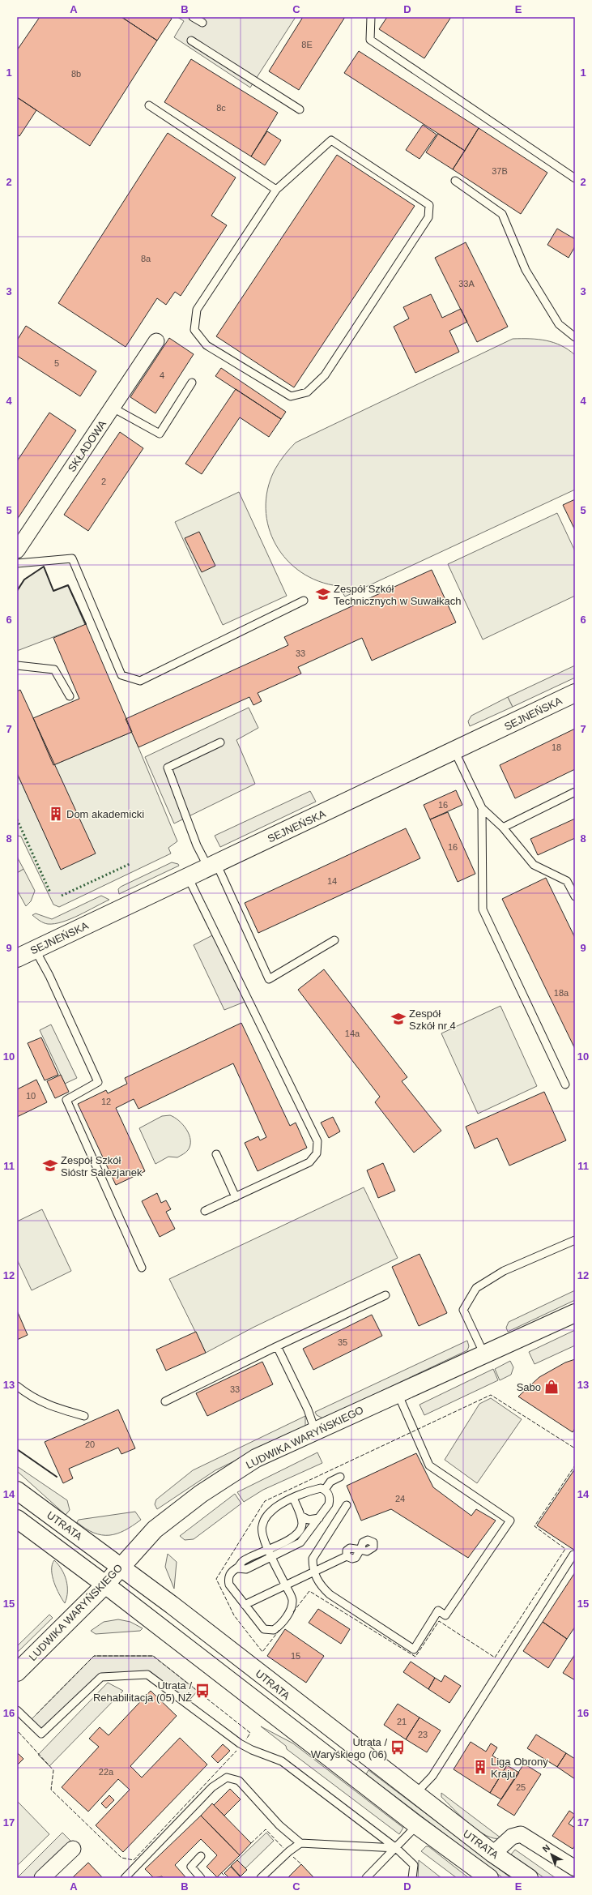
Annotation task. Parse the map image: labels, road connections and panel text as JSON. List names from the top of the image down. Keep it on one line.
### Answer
{"streets":{"street":["SKŁADOWA","SEJNEŃSKA","LUDWIKA WARYŃSKIEGO","UTRATA"]},"crossings":[["LUDWIKA WARYŃSKIEGO","UTRATA"]],"places":{"school or university":["Zespół Szkół Technicznych w Suwałkach","Zespół Szkół nr 4","Zespół Szkół Sióstr Salezjanek"],"building":["Dom akademicki","Liga Obrony Kraju"],"shop":["Sabo"],"bus stop":["Utrata / Rehabilitacja (05) NŻ","Utrata / Waryśkiego (06)"]},"house_numbers":["8E","8b","8c","37B","8a","33A","5","4","2","33","18","16","16","14","18a","14a","10","12","35","33","20","24","15","21","23","22a","25"],"north":"top left","grid":{"columns":["A","B","C","D","E"],"rows":["1","2","3","4","5","6","7","8","9","10","11","12","13","14","15","16","17"]}}
